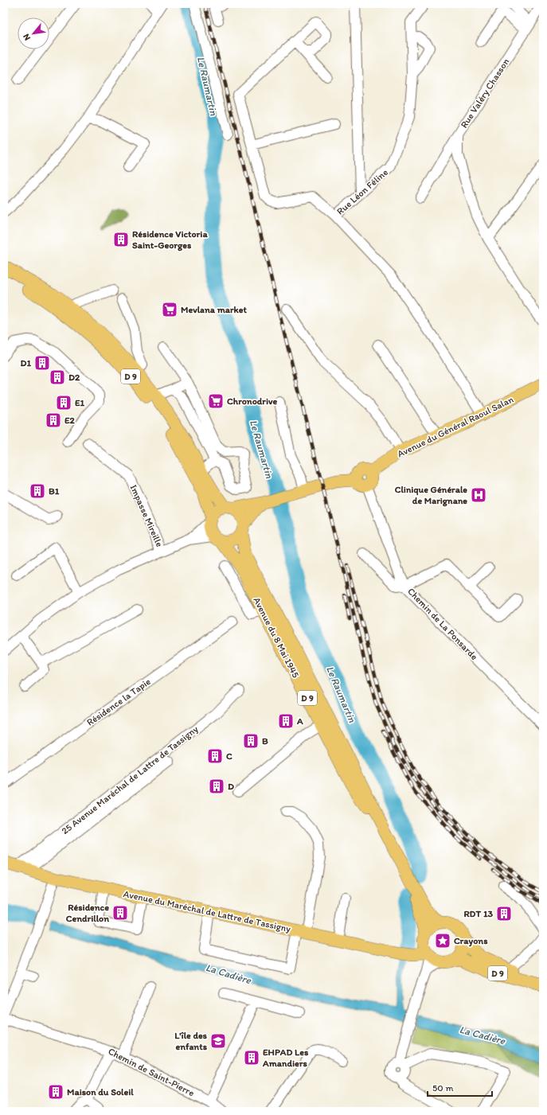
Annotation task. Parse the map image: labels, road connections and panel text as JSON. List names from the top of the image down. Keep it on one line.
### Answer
{"streets":{"main road":["D 9","Avenue du Général Raoul Salan","Avenue du 8 Mai 1945","Avenue du Maréchal de Lattre de Tassigny"],"street":["Rue Valéry Chasson","Rue Léon Féline","Impasse Mireille","Chemin de La Ponsarde","Résidence la Tapie","25 Avenue Maréchal de Lattre de Tassigny","Chemin de Saint-Pierre"]},"crossings":[["Rue Léon Féline","Avenue du Général Raoul Salan"],["D 9","Avenue du 8 Mai 1945"],["D 9","Avenue du Maréchal de Lattre de Tassigny"],["Avenue du Général Raoul Salan","Chemin de La Ponsarde"],["Avenue du 8 Mai 1945","Avenue du Maréchal de Lattre de Tassigny"],["25 Avenue Maréchal de Lattre de Tassigny","Avenue du Maréchal de Lattre de Tassigny"]],"water":["Le Raumartin","La Cadière"],"places":{"building":["Résidence Victoria Saint-Georges","D1","D2","E1","E2","B1","A","B","C","D","Résidence Cendrillon","RDT 13","EHPAD Les Amandiers","Maison du Soleil"],"supermarket":["Mevlana market","Chronodrive"],"hospital":["Clinique Générale de Marignane"],"place":["Crayons"],"school or university":["L'île des enfants"]},"scale_bar":"50 m","north":"bottom left"}
